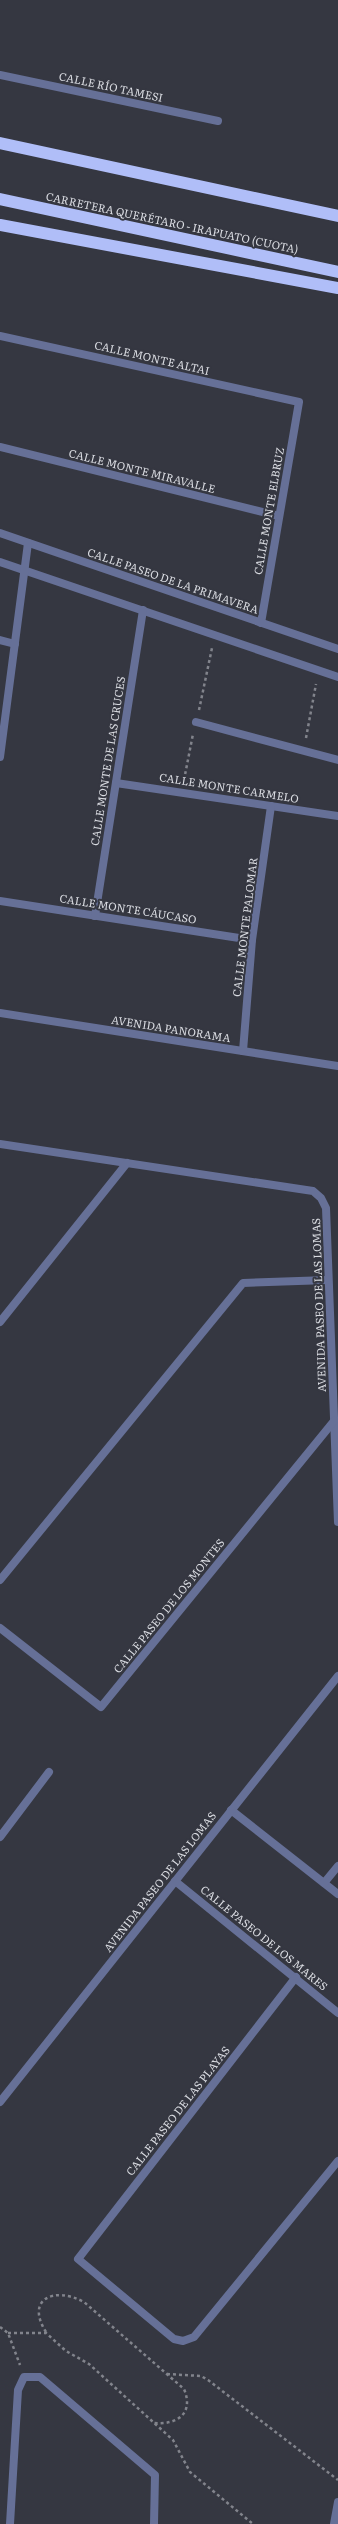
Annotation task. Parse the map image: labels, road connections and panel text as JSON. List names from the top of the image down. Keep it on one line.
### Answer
{"streets":{"highway":["CARRETERA QUERÉTARO - IRAPUATO (CUOTA)"],"street":["CALLE RÍO TAMESI","CALLE MONTE ALTAI","CALLE MONTE MIRAVALLE","CALLE MONTE ELBRUZ","CALLE PASEO DE LA PRIMAVERA","CALLE MONTE DE LAS CRUCES","CALLE MONTE CARMELO","CALLE MONTE CÁUCASO","CALLE MONTE PALOMAR","AVENIDA PANORAMA","AVENIDA PASEO DE LAS LOMAS","CALLE PASEO DE LOS MONTES","CALLE PASEO DE LOS MARES","CALLE PASEO DE LAS PLAYAS"]},"crossings":[["CALLE MONTE ALTAI","CALLE MONTE ELBRUZ"],["CALLE MONTE MIRAVALLE","CALLE MONTE ELBRUZ"],["CALLE MONTE ELBRUZ","CALLE PASEO DE LA PRIMAVERA"],["CALLE MONTE DE LAS CRUCES","CALLE MONTE CARMELO"],["CALLE MONTE DE LAS CRUCES","CALLE MONTE CÁUCASO"],["CALLE MONTE CARMELO","CALLE MONTE PALOMAR"],["CALLE MONTE CÁUCASO","CALLE MONTE PALOMAR"],["CALLE MONTE PALOMAR","AVENIDA PANORAMA"],["AVENIDA PASEO DE LAS LOMAS","CALLE PASEO DE LOS MONTES"],["AVENIDA PASEO DE LAS LOMAS","CALLE PASEO DE LOS MARES"],["CALLE PASEO DE LOS MARES","CALLE PASEO DE LAS PLAYAS"]]}
